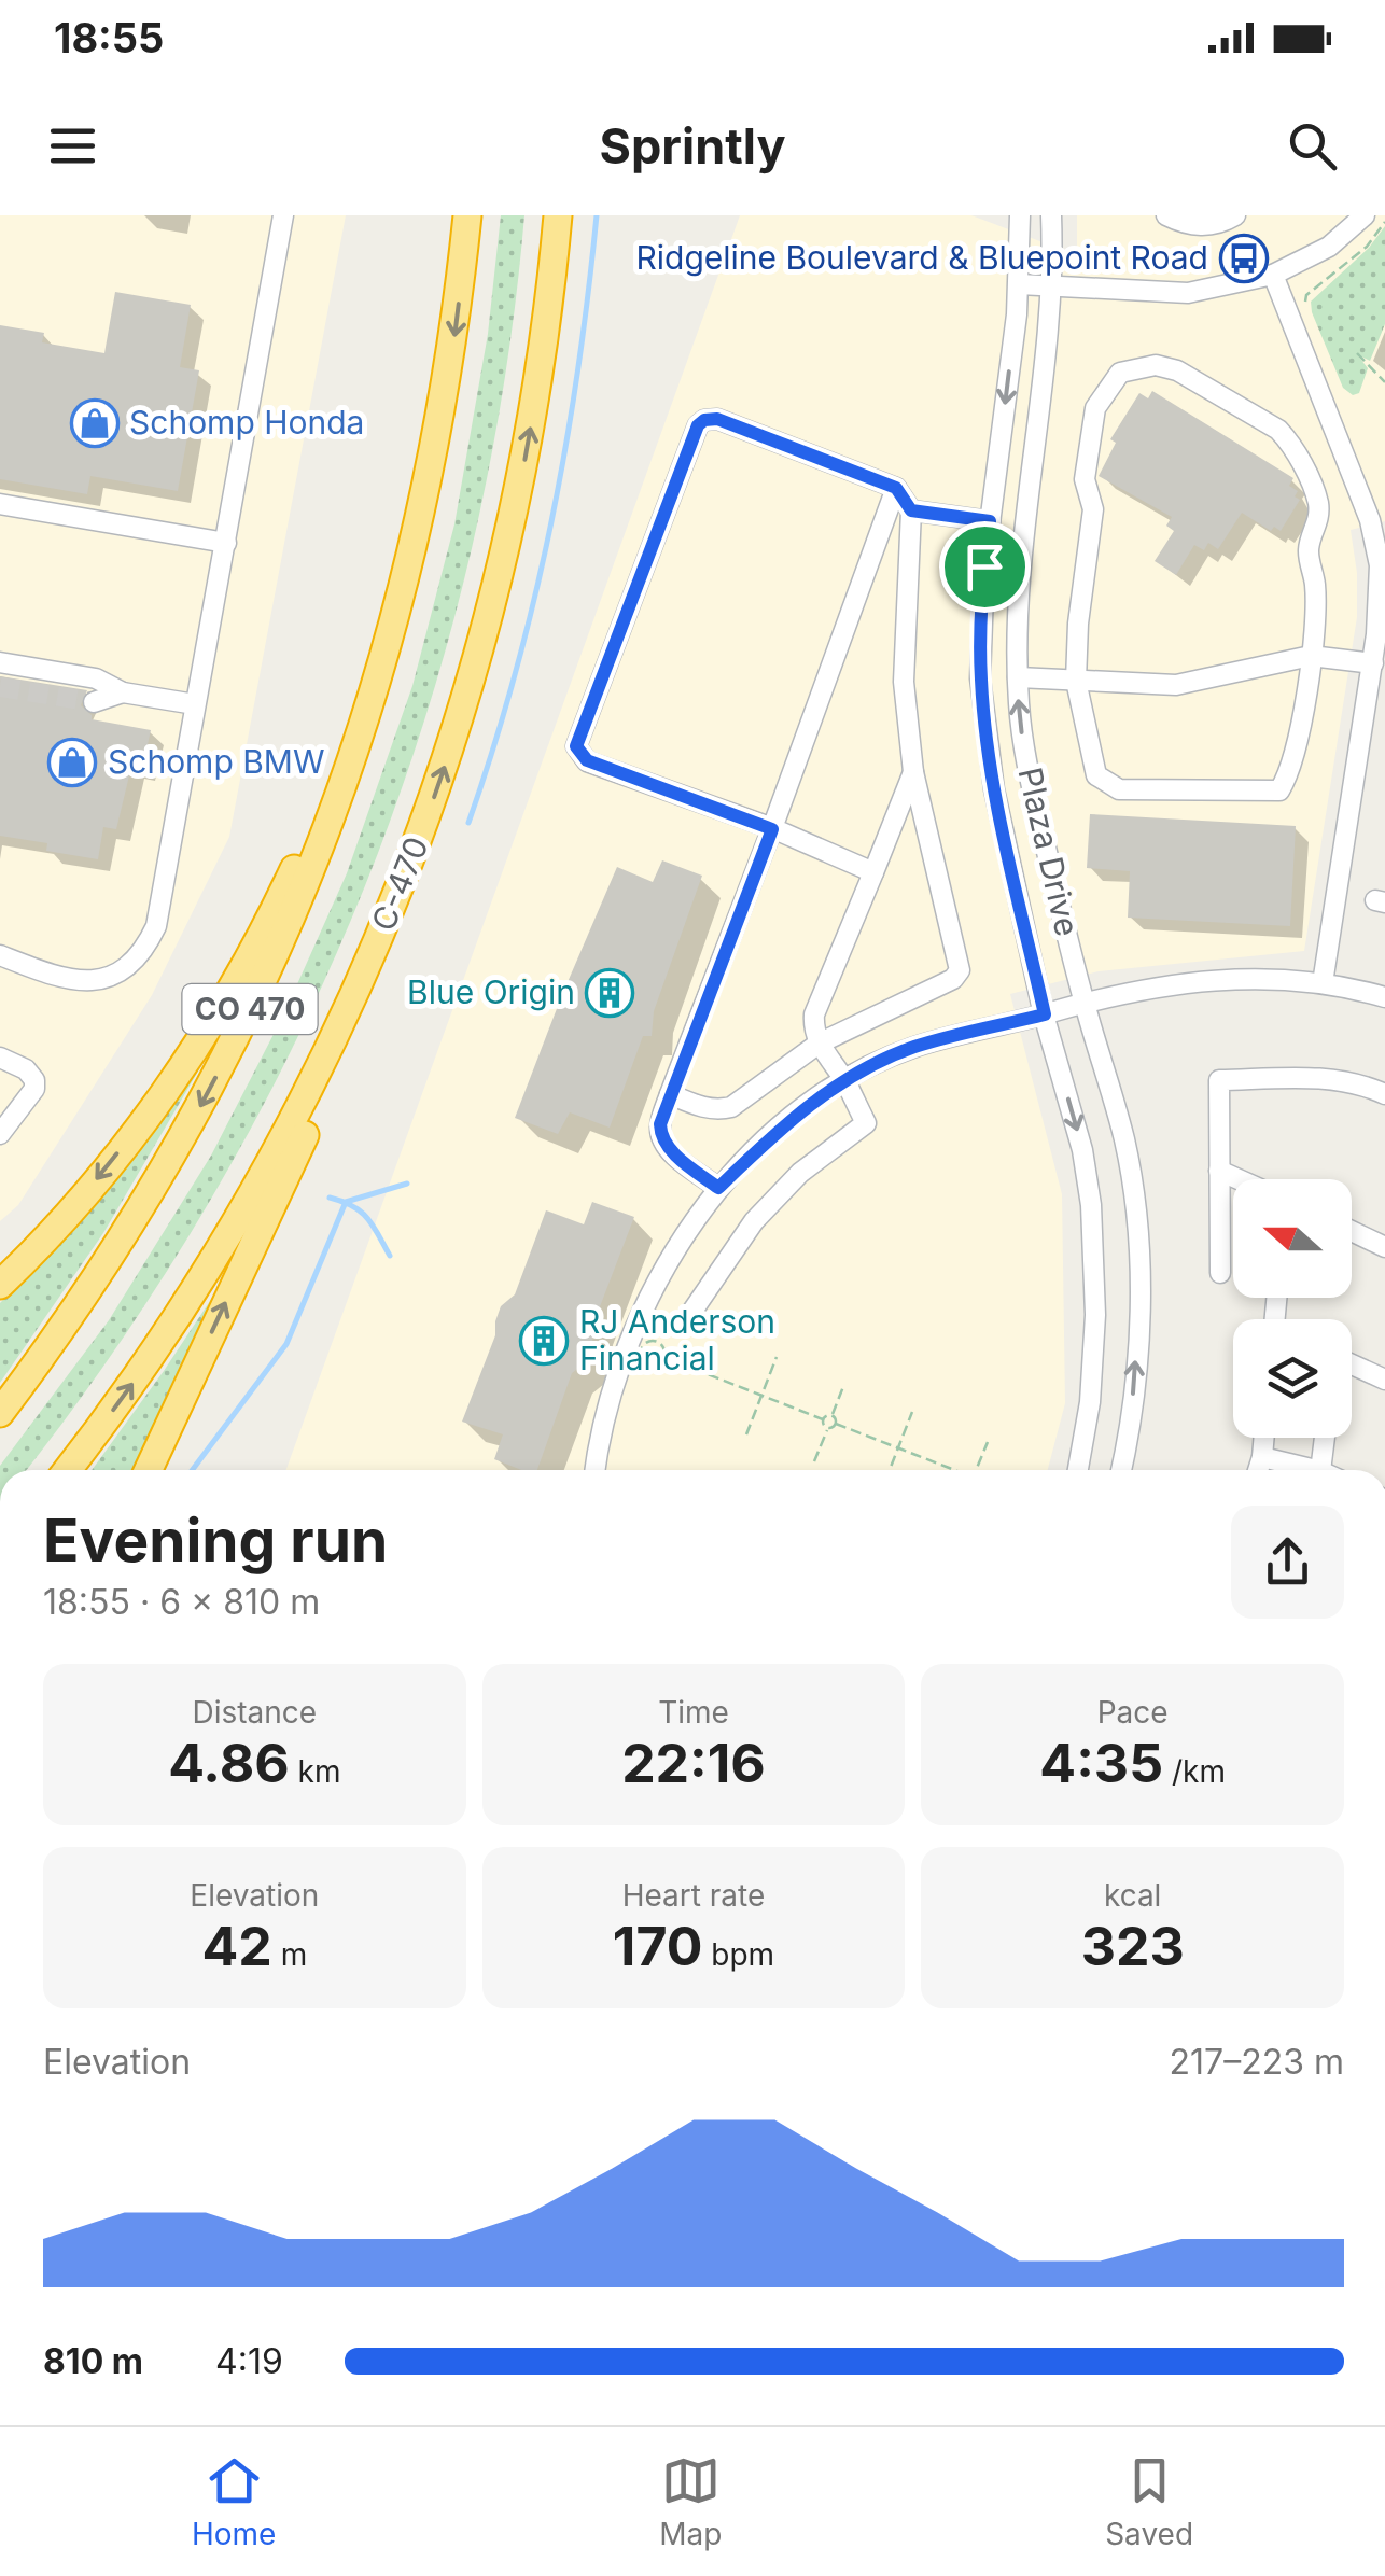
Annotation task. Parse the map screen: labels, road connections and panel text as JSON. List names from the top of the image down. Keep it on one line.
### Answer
{"streets":{"highway":["C-470","CO 470"],"street":["Plaza Drive"]},"places":{"bus stop":["Ridgeline Boulevard & Bluepoint Road"],"shop":["Schomp Honda","Schomp BMW"],"building":["Blue Origin","RJ Anderson Financial"]},"north":"left","page":{"status":"18:55","header":"Sprintly","heading":["Evening run","18:55 · 6 × 810 m"],"stats":[["Distance","4.86 km"],["Time","22:16"],["Pace","4:35 /km"],["Elevation","42 m"],["Heart rate","170 bpm"],["kcal","323"]],"chart":["Elevation","217–223 m"],"list":[{"name":"810 m","note":"4:19"}],"tabs":["Home","Map","Saved"]}}
